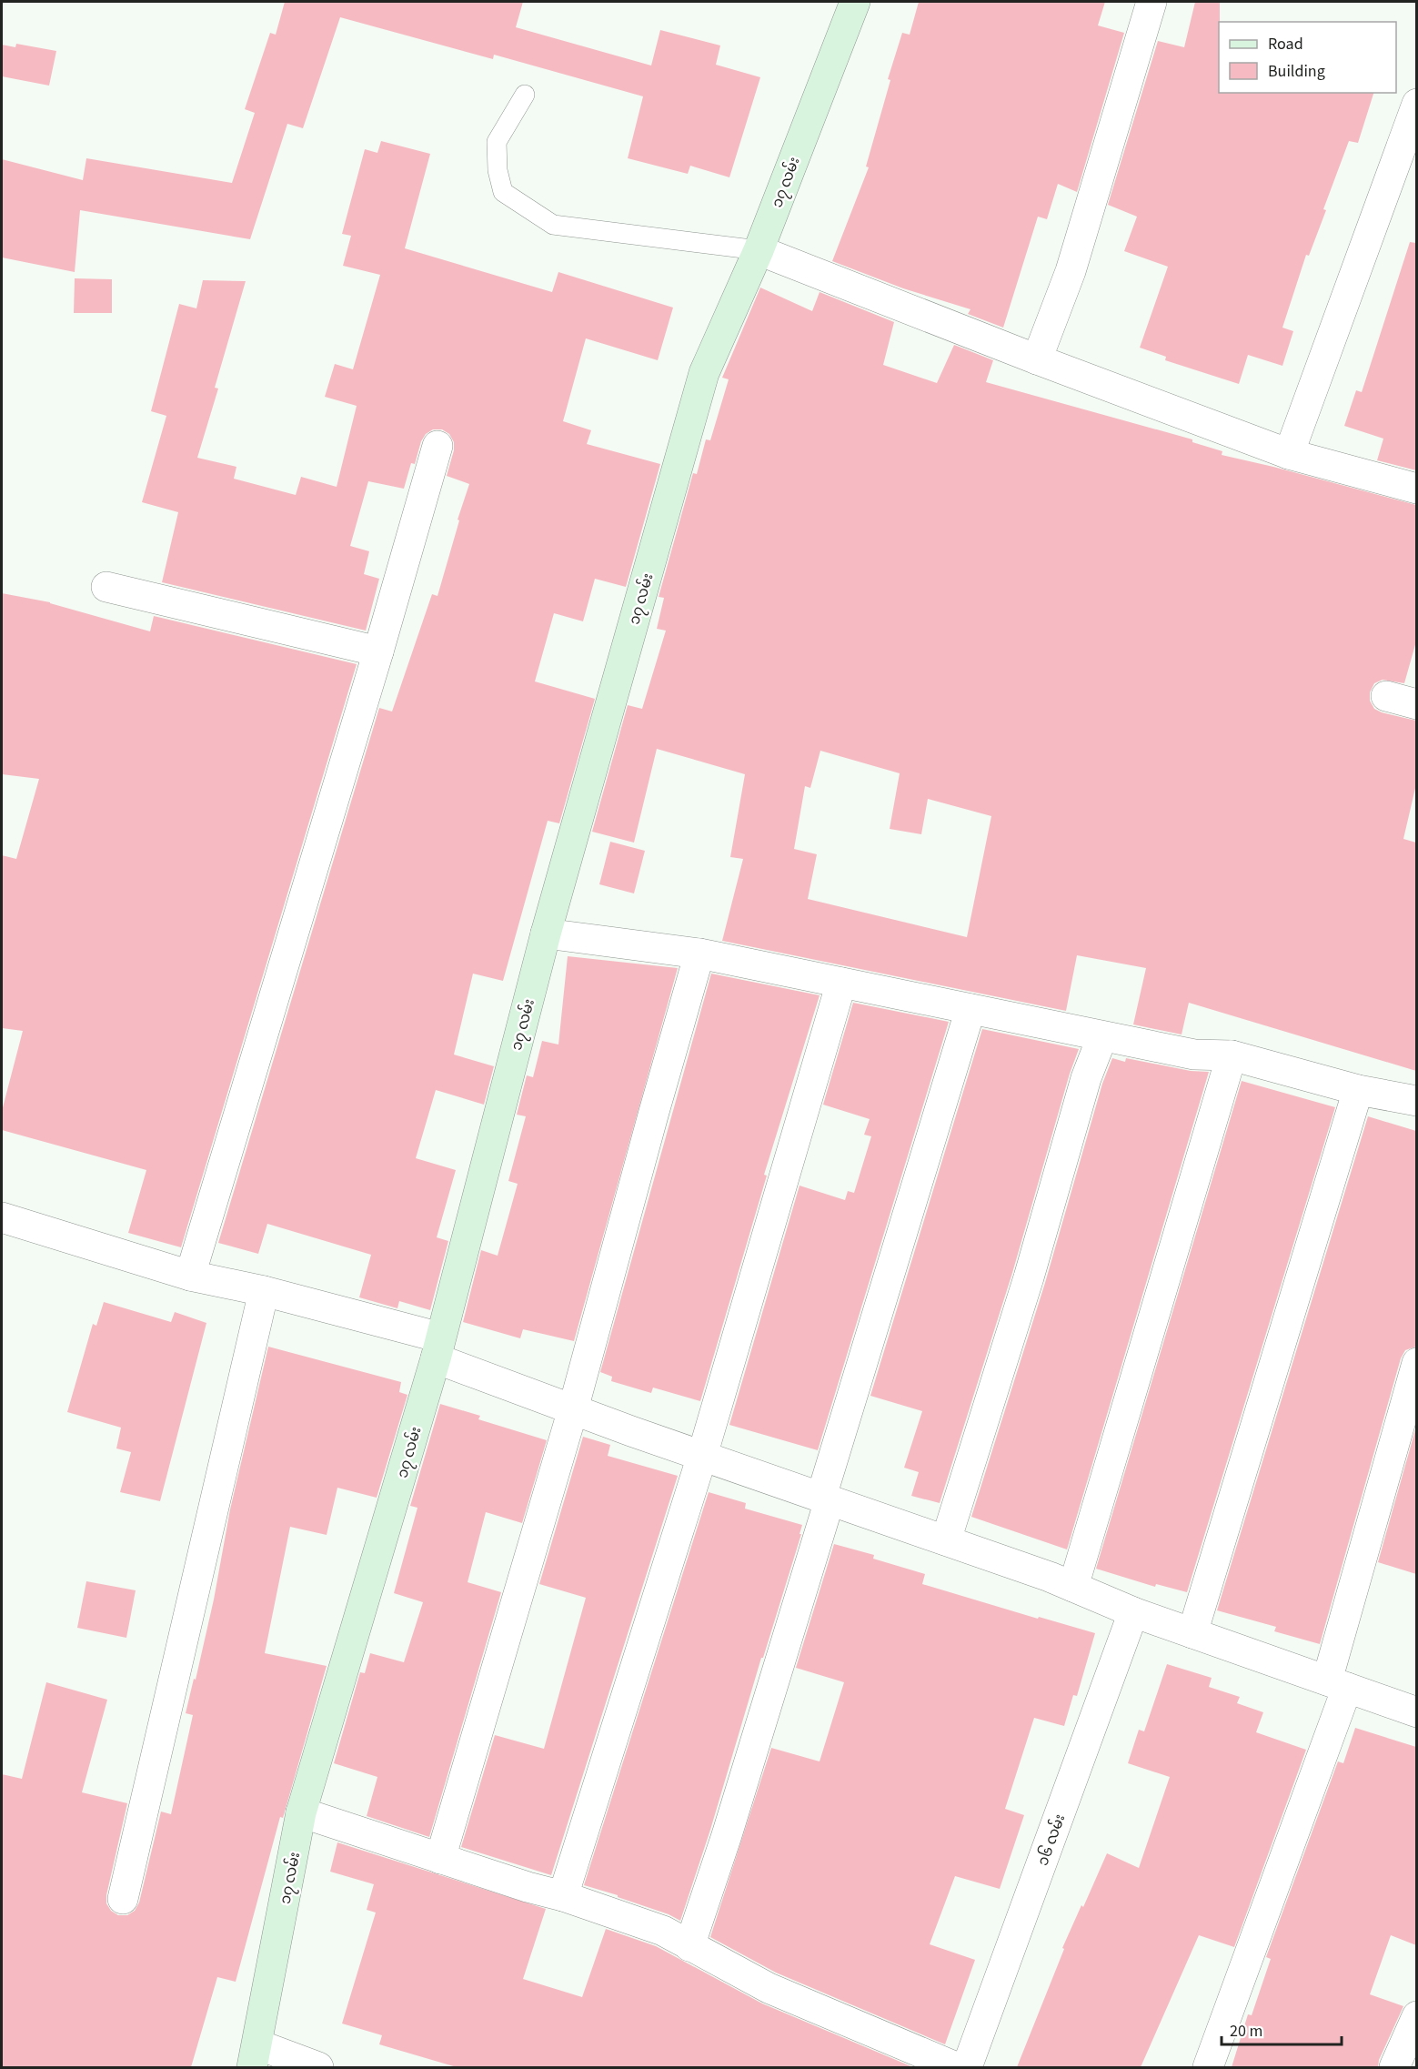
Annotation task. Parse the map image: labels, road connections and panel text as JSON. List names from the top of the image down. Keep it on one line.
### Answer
{"streets":{"street":["၁၇ လမ်း","၁၆ လမ်း"]},"legend":["Road","Building"],"scale_bar":"20 m"}
